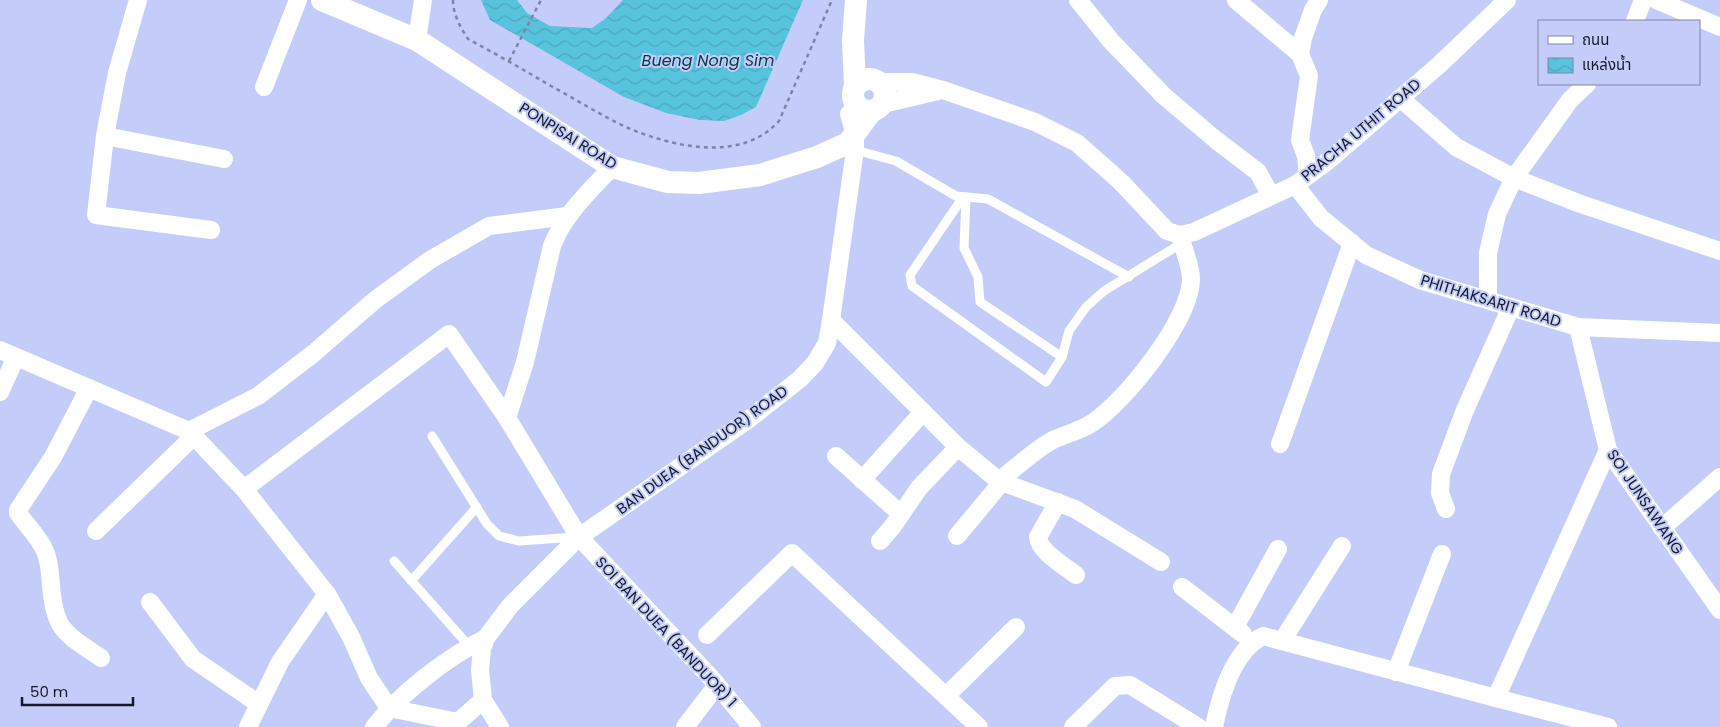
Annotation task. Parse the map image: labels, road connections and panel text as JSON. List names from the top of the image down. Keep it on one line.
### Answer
{"streets":{"street":["PRACHA UTHIT ROAD","PONPISAI ROAD","PHITHAKSARIT ROAD","BAN DUEA (BANDUOR) ROAD","SOI JUNSAWANG","SOI BAN DUEA (BANDUOR) 1"]},"crossings":[["PRACHA UTHIT ROAD","PHITHAKSARIT ROAD"],["PONPISAI ROAD","BAN DUEA (BANDUOR) ROAD"],["PHITHAKSARIT ROAD","SOI JUNSAWANG"],["BAN DUEA (BANDUOR) ROAD","SOI BAN DUEA (BANDUOR) 1"]],"water":["Bueng Nong Sim"],"legend":["ถนน","แหล่งน้ำ"],"scale_bar":"50 m"}
